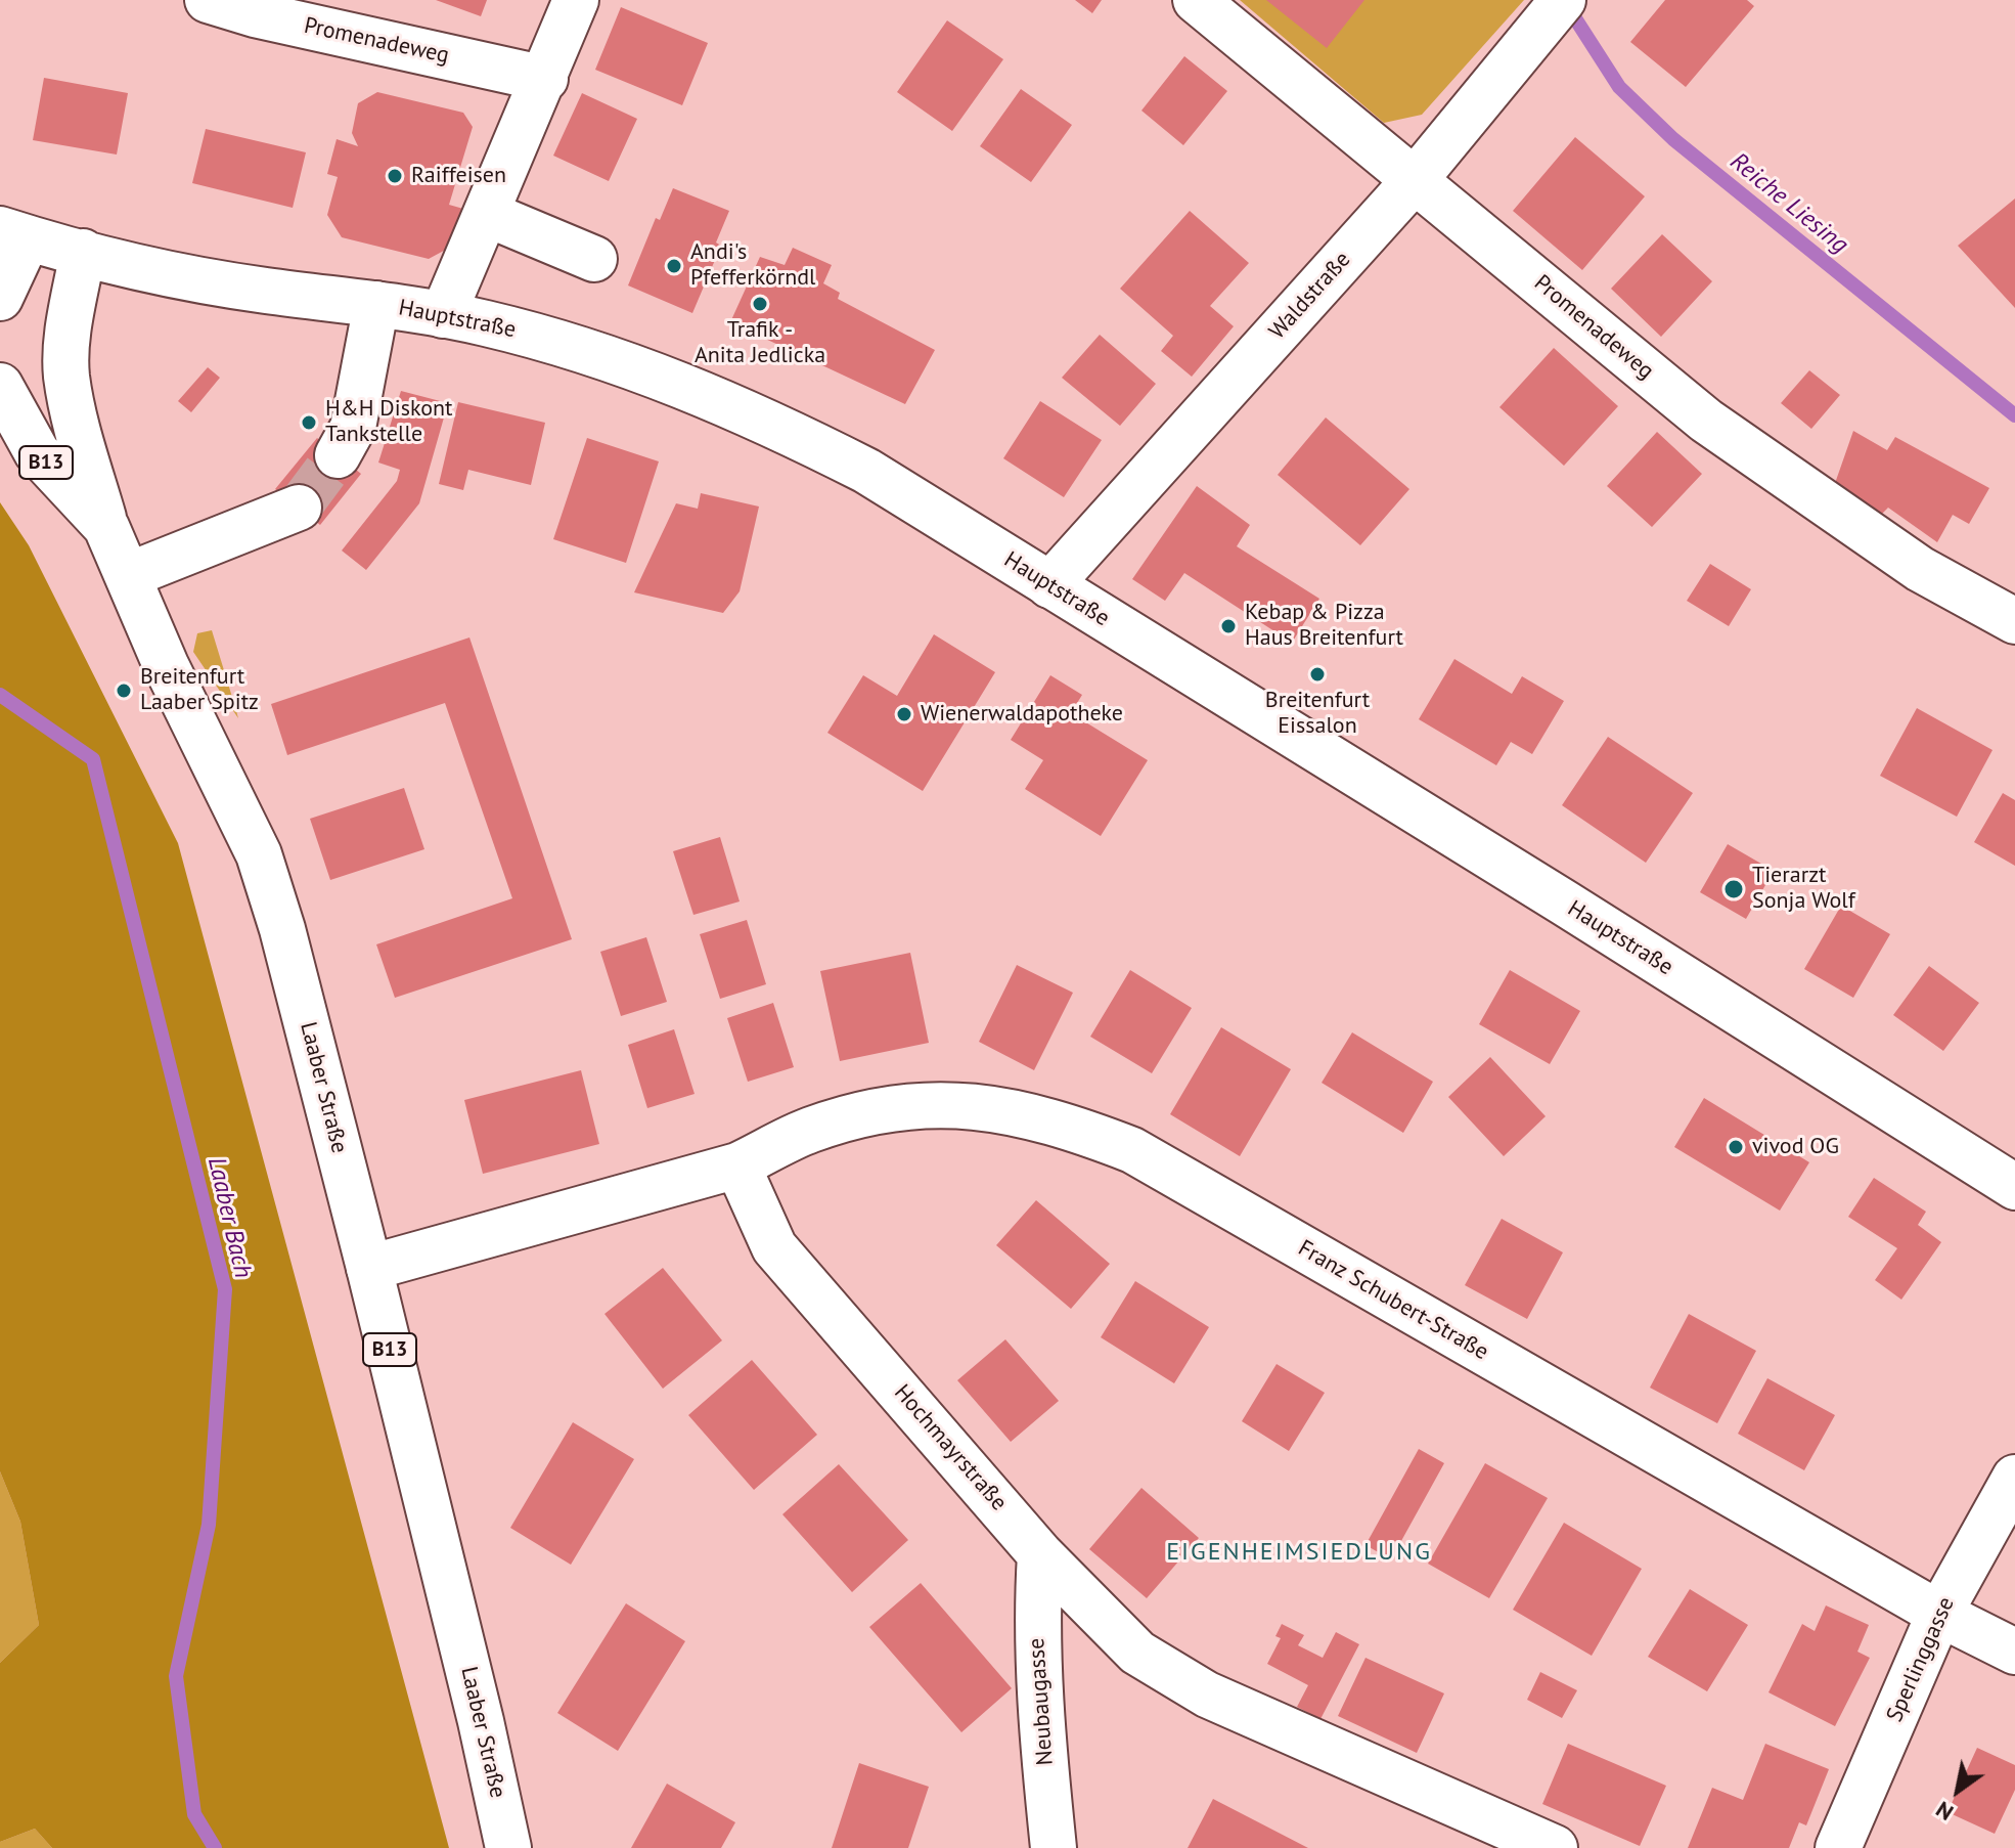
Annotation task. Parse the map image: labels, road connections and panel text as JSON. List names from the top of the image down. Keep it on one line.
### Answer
{"streets":{"street":["Promenadeweg","Waldstraße","Hauptstraße","B13","Laaber Straße","Franz Schubert-Straße","Hochmayrstraße","Sperlinggasse","Neubaugasse"]},"crossings":[["Promenadeweg","Waldstraße"],["Waldstraße","Hauptstraße"],["Franz Schubert-Straße","Hochmayrstraße"],["Franz Schubert-Straße","Sperlinggasse"],["Hochmayrstraße","Neubaugasse"]],"districts":["EIGENHEIMSIEDLUNG"],"water":["Reiche Liesing","Laaber Bach"],"places":["Raiffeisen","Andi's Pfefferkörndl","Trafik - Anita Jedlicka","H&H Diskont Tankstelle","Kebap & Pizza Haus Breitenfurt","Breitenfurt Eissalon","Breitenfurt Laaber Spitz","Wienerwaldapotheke","Tierarzt Sonja Wolf","vivod OG"],"north":"bottom left"}
